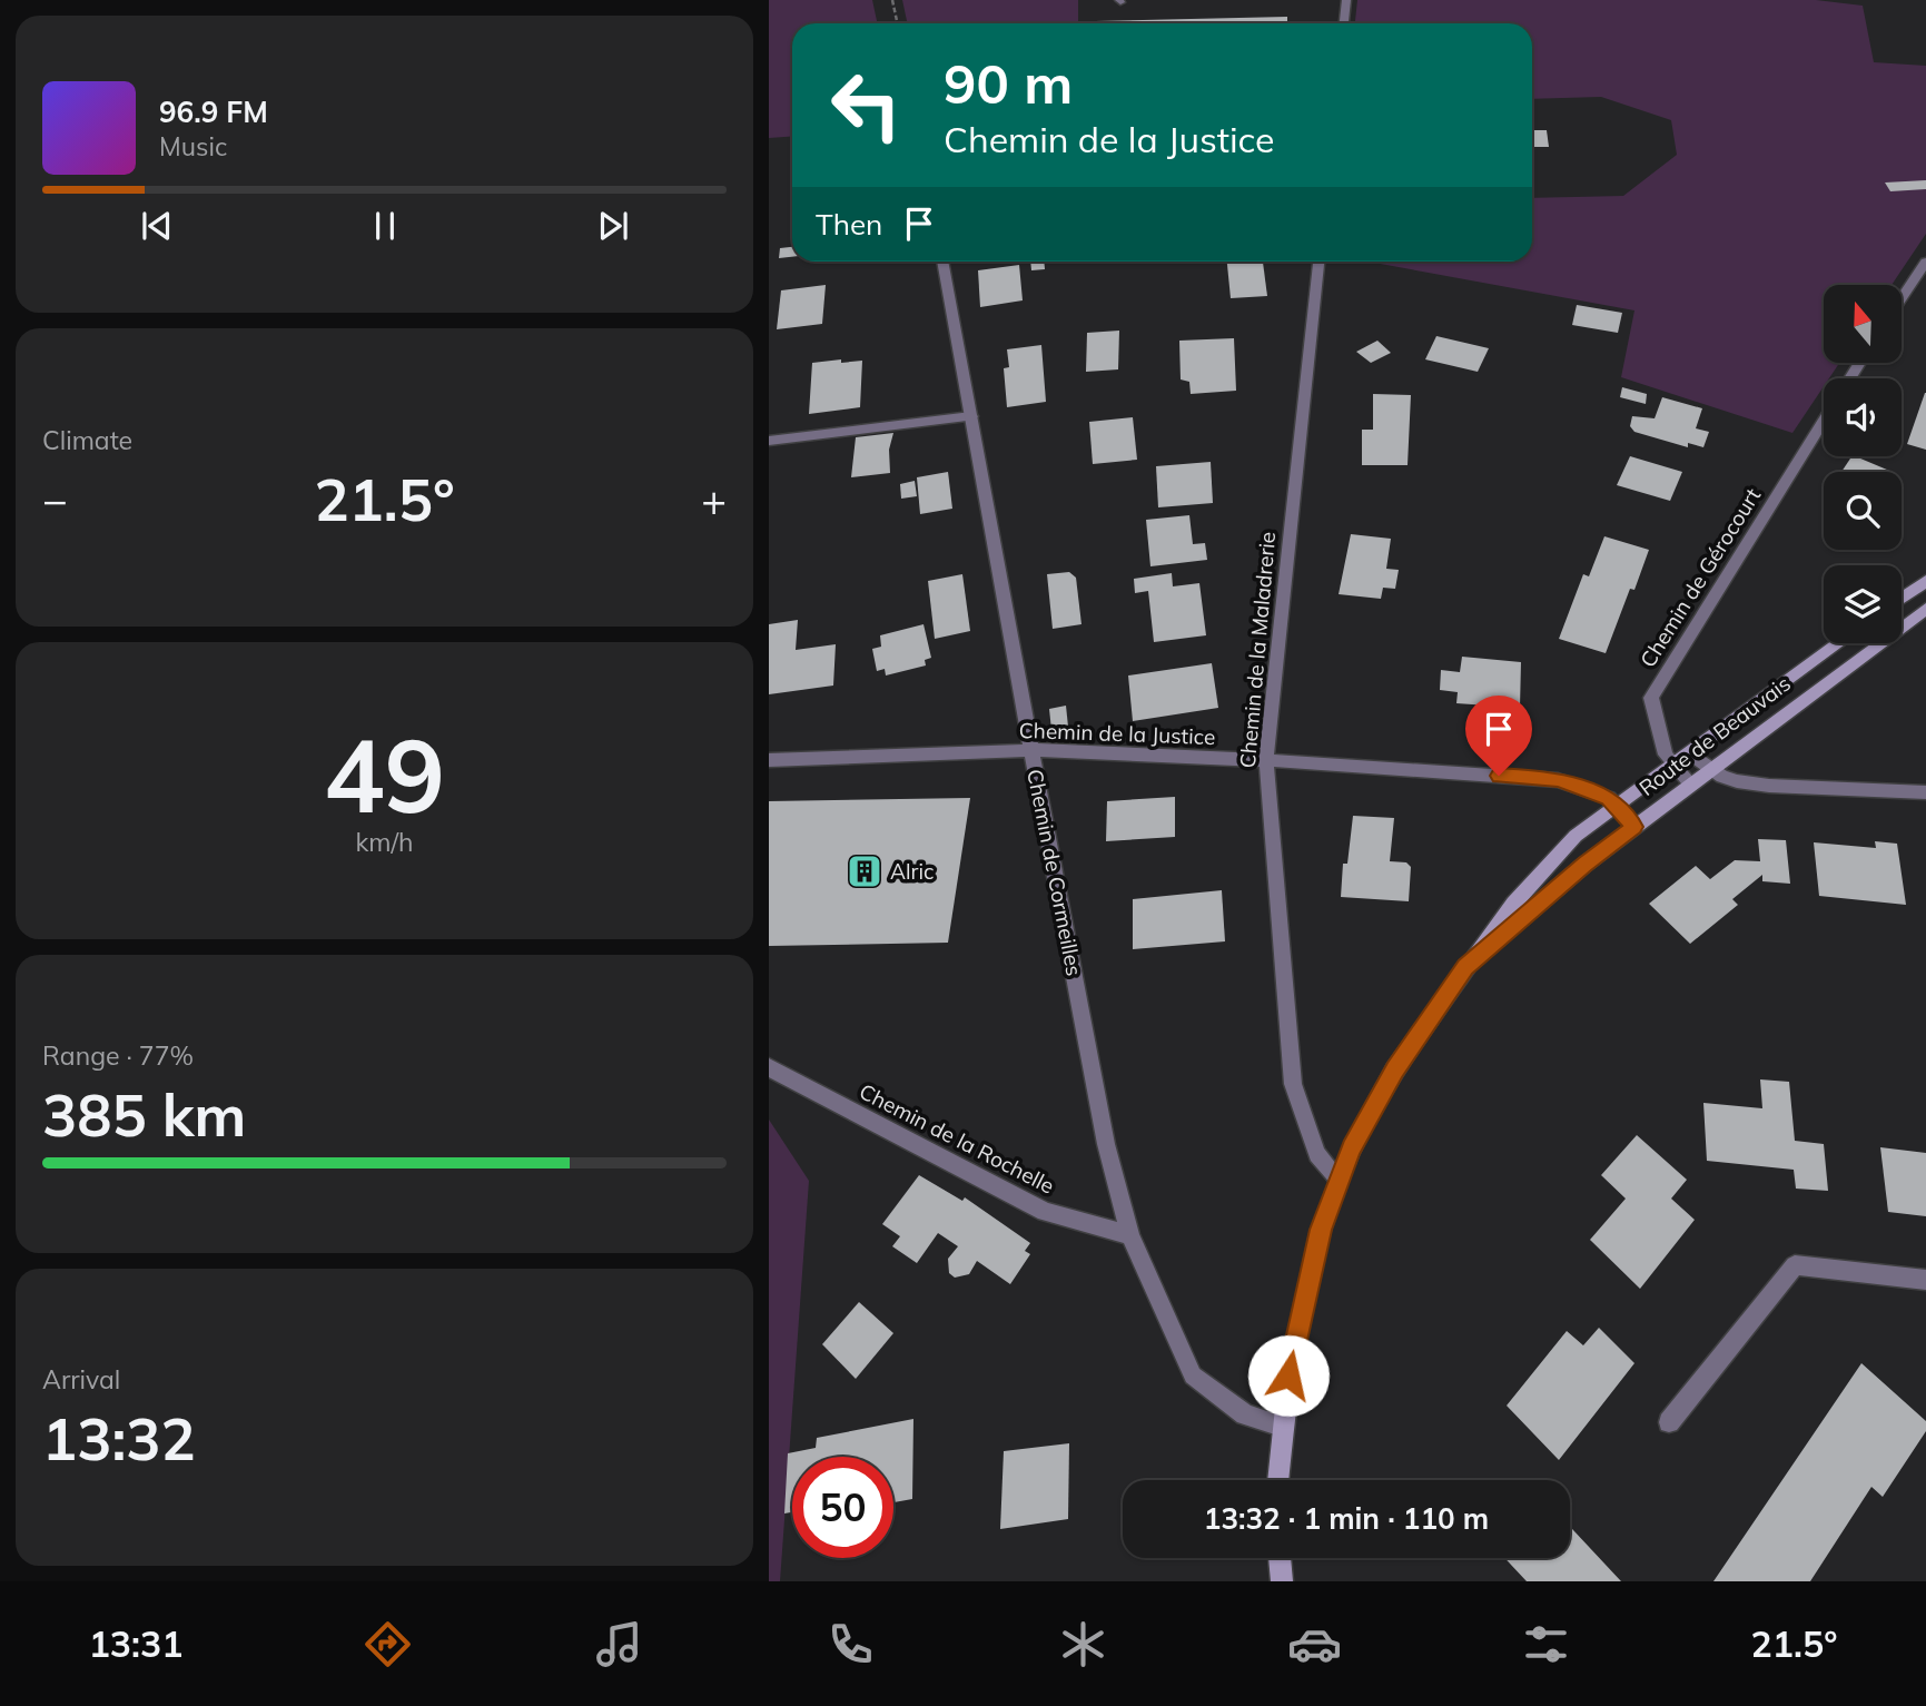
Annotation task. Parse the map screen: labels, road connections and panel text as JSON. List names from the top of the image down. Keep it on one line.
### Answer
{"streets":{"main road":["Route de Beauvais"],"street":["Chemin de Gérocourt","Chemin de la Maladrerie","Chemin de la Justice","Chemin de Cormeilles","Chemin de la Rochelle"]},"crossings":[["Chemin de Gérocourt","Route de Beauvais"],["Chemin de la Maladrerie","Chemin de la Justice"],["Chemin de la Maladrerie","Route de Beauvais"],["Chemin de la Justice","Route de Beauvais"],["Chemin de la Justice","Chemin de Cormeilles"],["Route de Beauvais","Chemin de Cormeilles"],["Chemin de Cormeilles","Chemin de la Rochelle"]],"places":{"building":["Alric"]},"north":"top","page":{"turn":["90 m","Chemin de la Justice"],"song":["96.9 FM","Music"],"then":"Then","tile":["Climate",["49","km/h"],["Range · 77%","385 km"],["Arrival","13:32"]],"heat":["−","21.5°","+"],"limit":"50","trip":"13:32 · 1 min · 110 m","tabs":["13:31","21.5°"]}}
